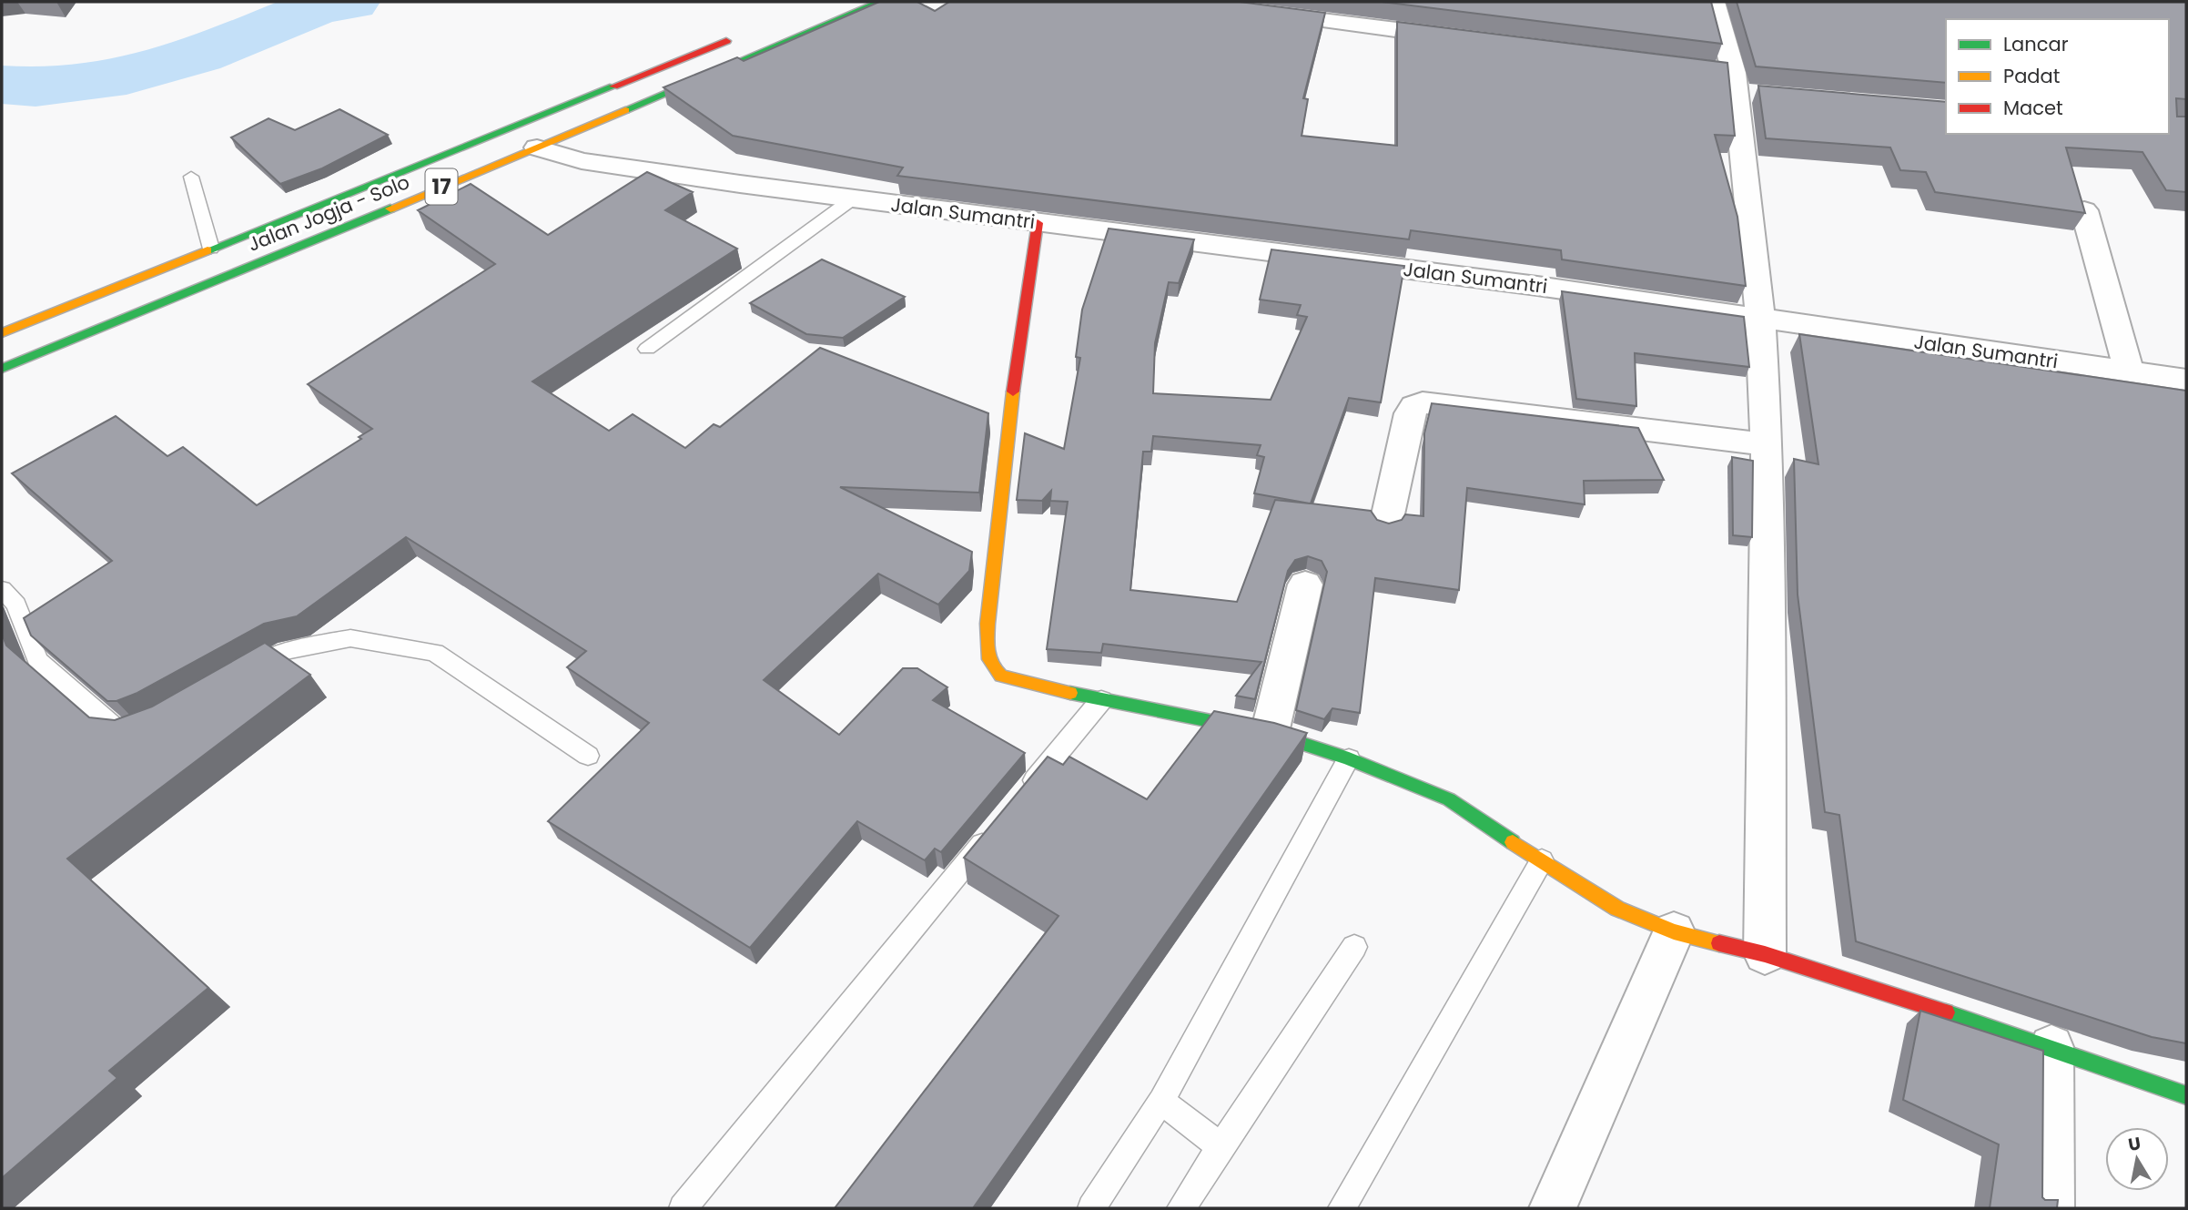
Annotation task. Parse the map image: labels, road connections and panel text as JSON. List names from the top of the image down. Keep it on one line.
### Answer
{"streets":{"main road":["17","Jalan Jogja - Solo"],"street":["Jalan Sumantri"]},"crossings":[["Jalan Jogja - Solo","Jalan Sumantri"]],"legend":["Lancar","Padat","Macet"],"north":"top"}
